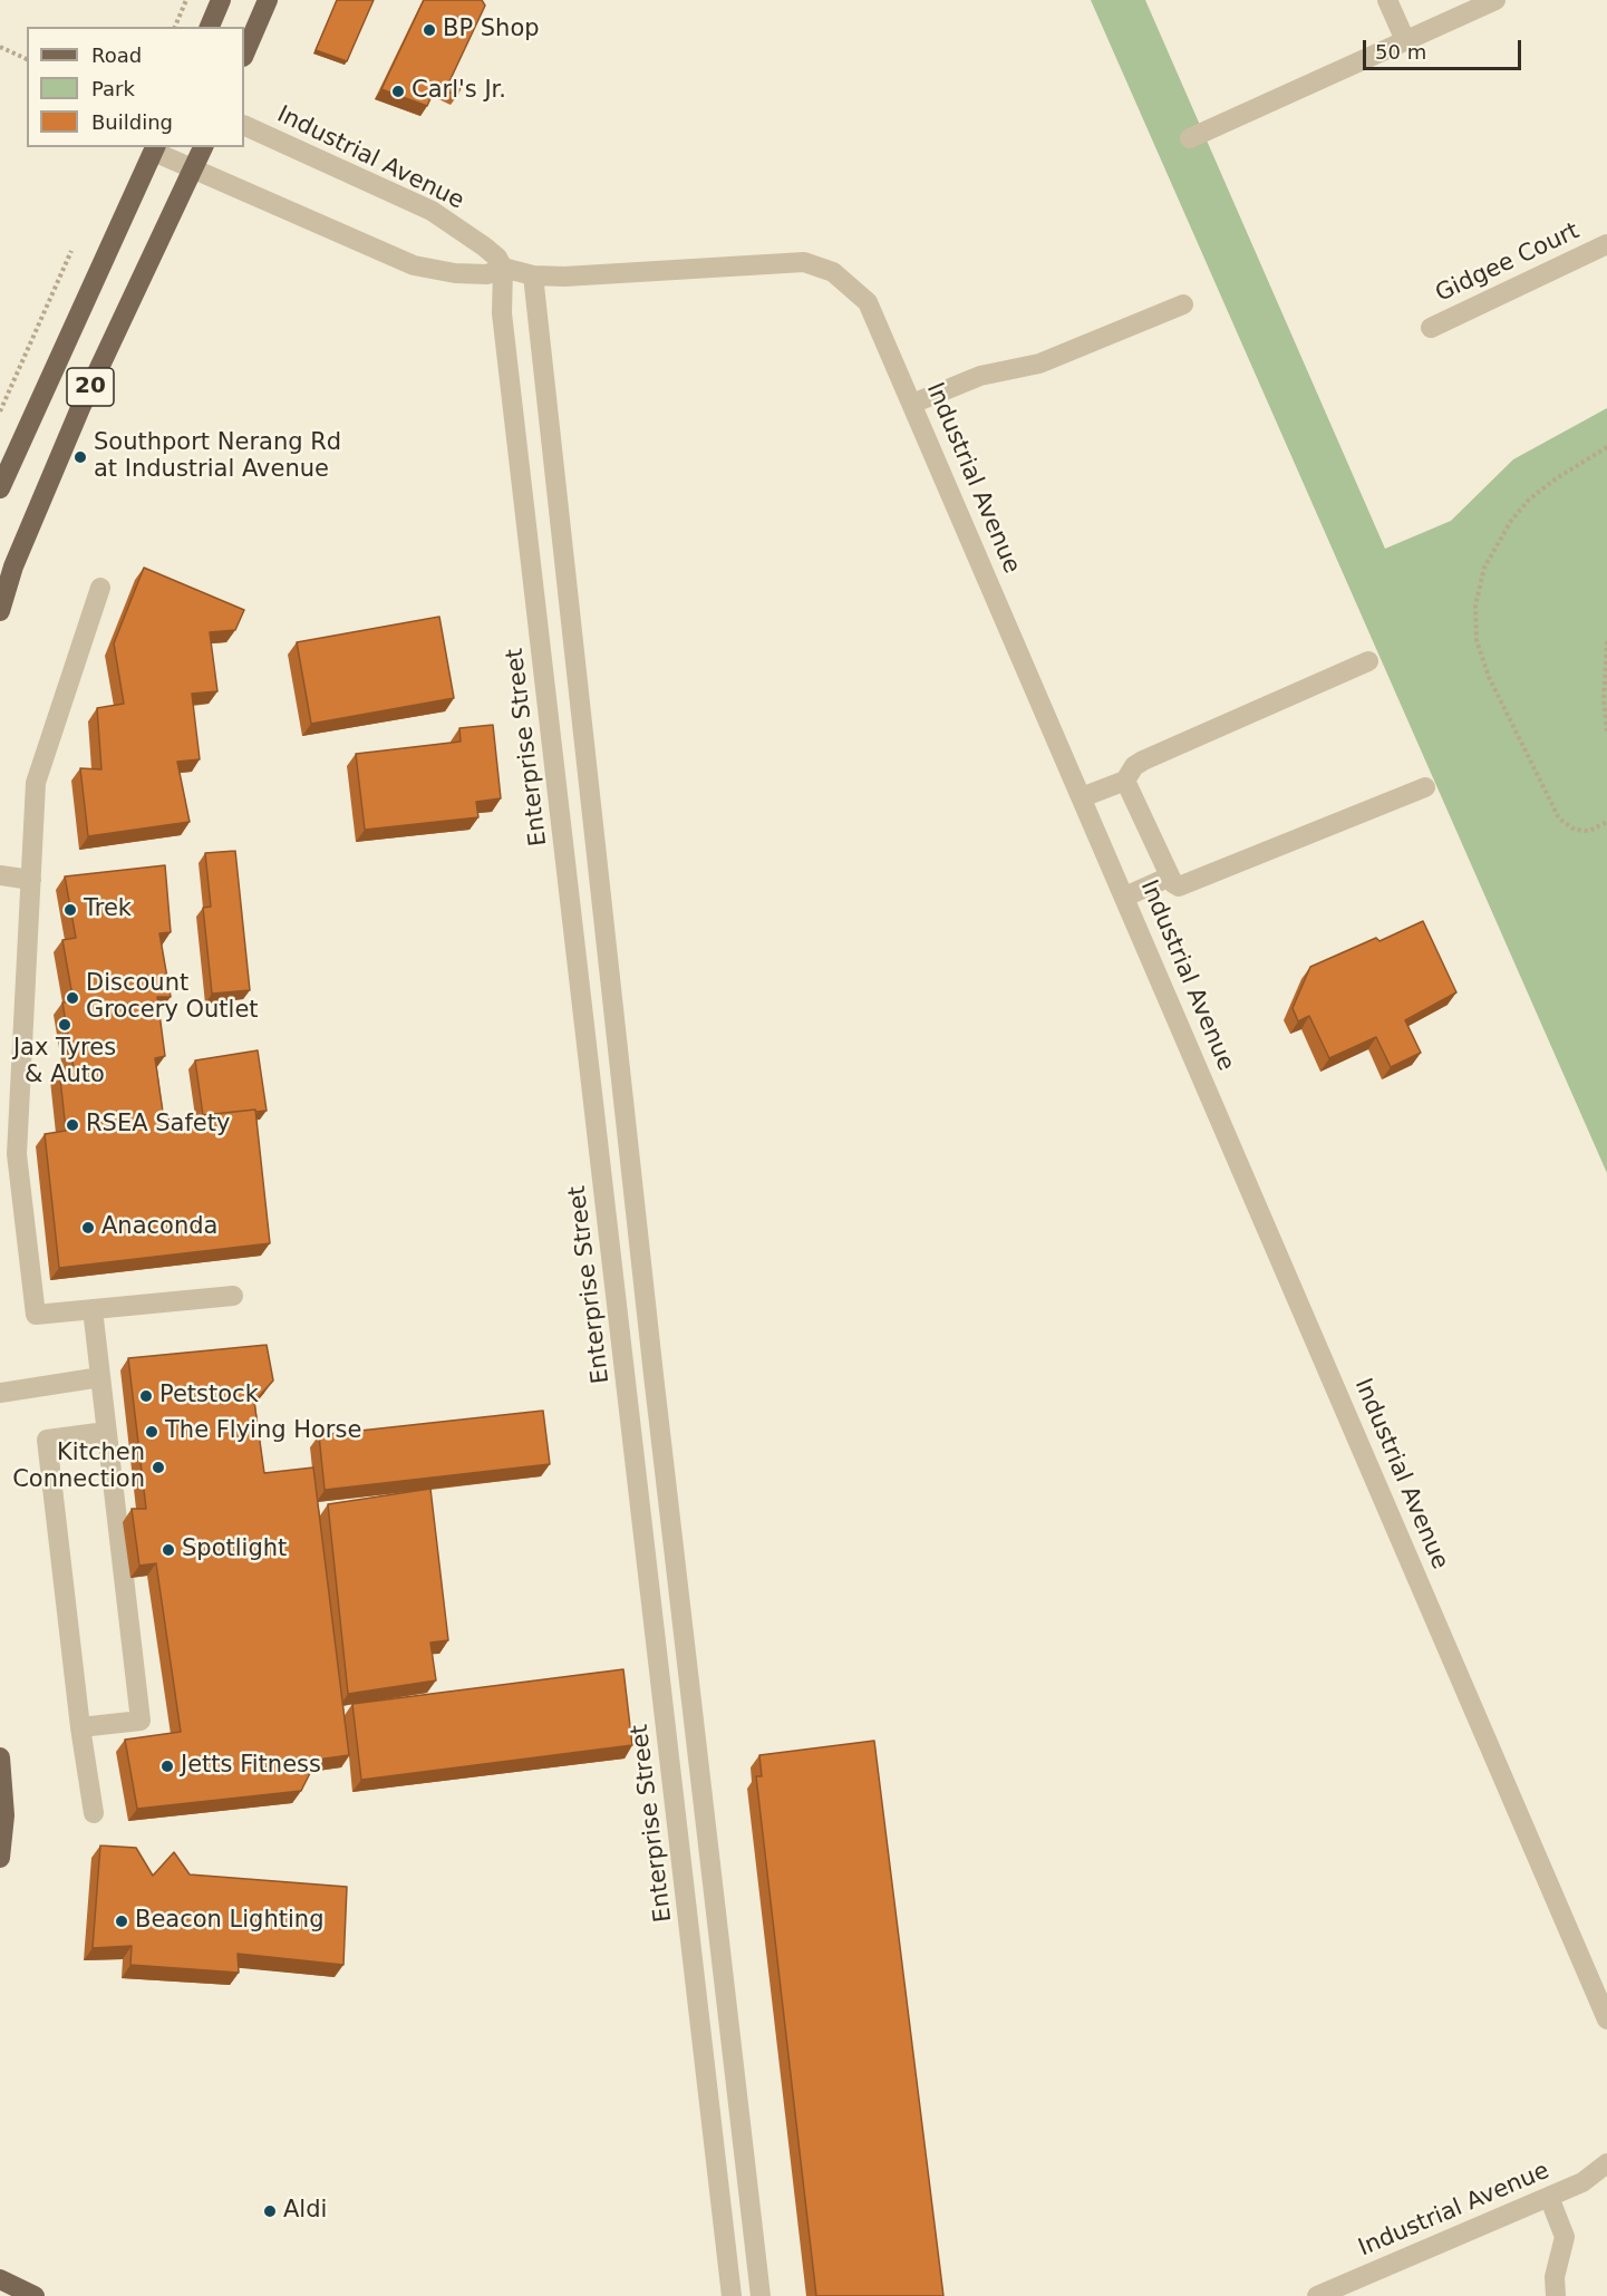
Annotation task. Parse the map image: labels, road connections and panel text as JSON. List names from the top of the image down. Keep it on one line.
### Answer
{"streets":{"main road":["20"],"street":["Industrial Avenue","Gidgee Court","Enterprise Street"]},"crossings":[["Industrial Avenue","20"],["Industrial Avenue","Enterprise Street"]],"places":["BP Shop","Carl's Jr.","Southport Nerang Rd at Industrial Avenue","Trek","Discount Grocery Outlet","Jax Tyres & Auto","RSEA Safety","Anaconda","Petstock","The Flying Horse","Kitchen Connection","Spotlight","Jetts Fitness","Beacon Lighting","Aldi"],"legend":["Road","Park","Building"],"scale_bar":"50 m"}
